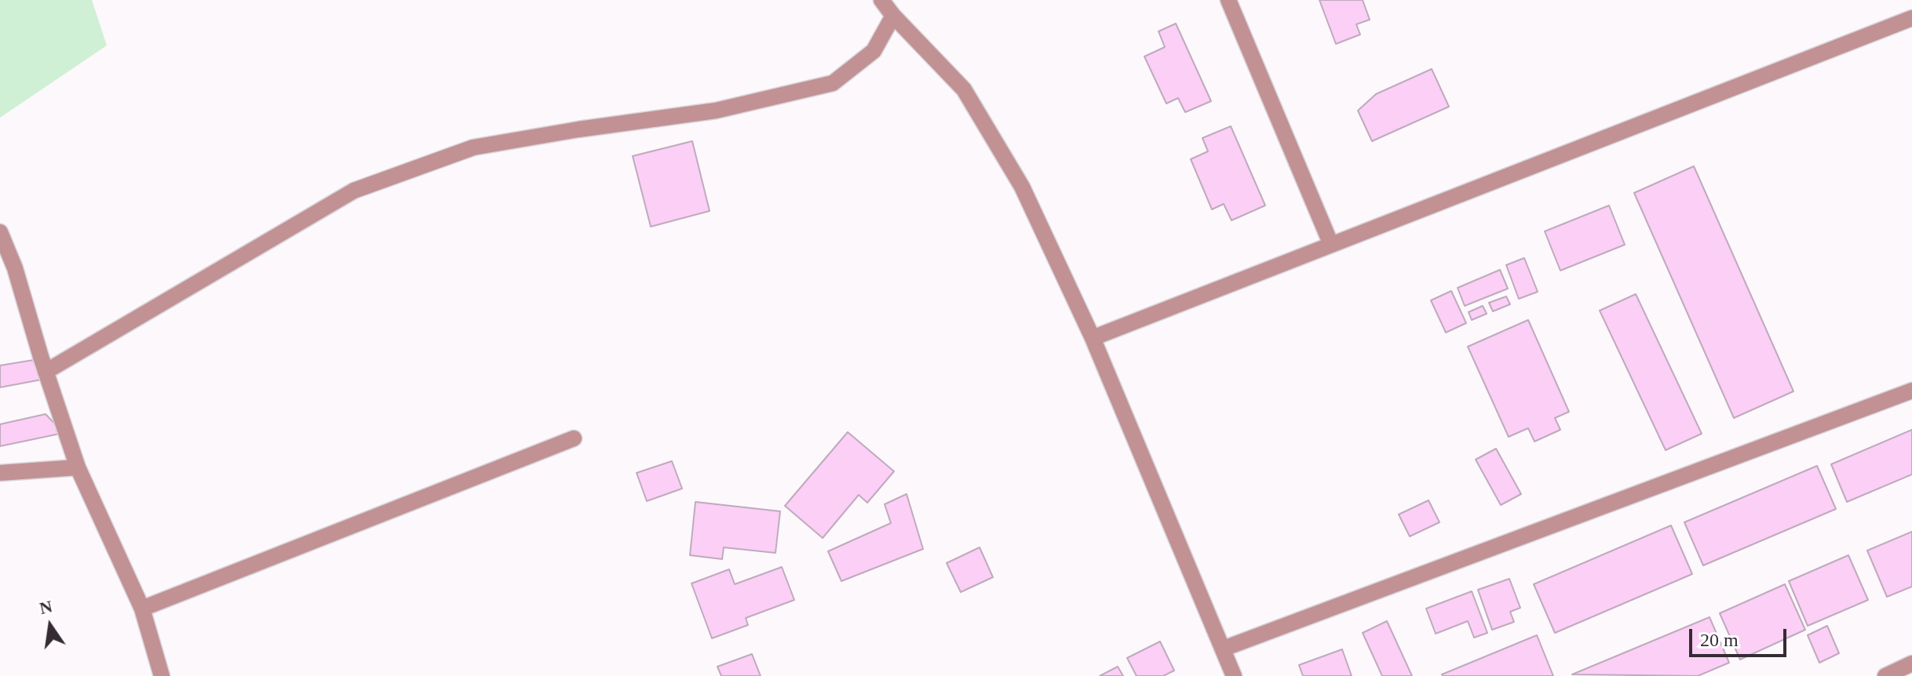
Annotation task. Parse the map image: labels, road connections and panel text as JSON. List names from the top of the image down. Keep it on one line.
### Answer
{"scale_bar":"20 m","north":"top"}
